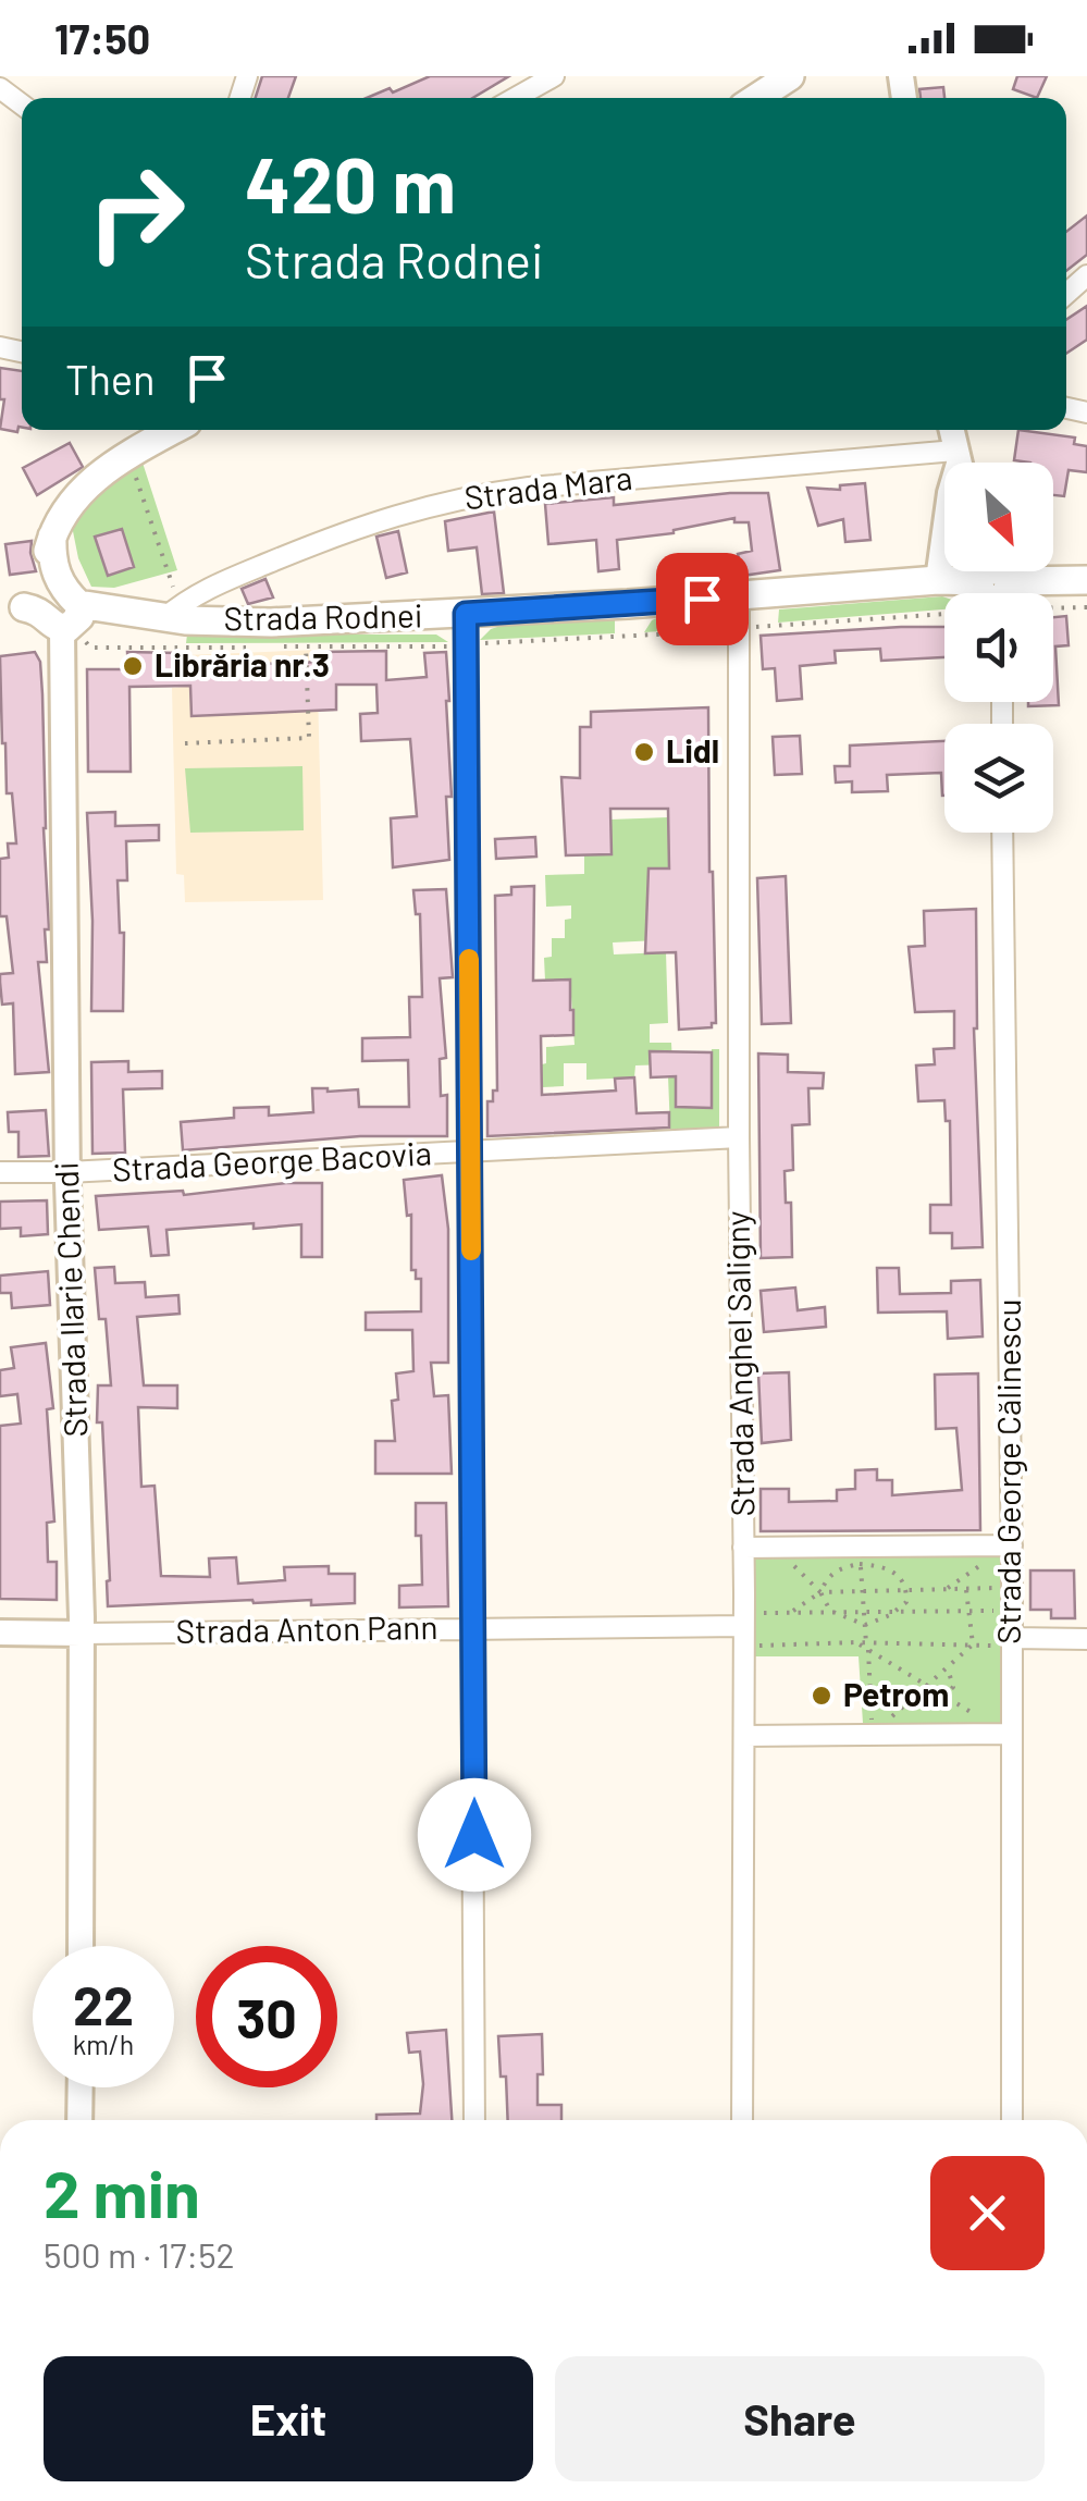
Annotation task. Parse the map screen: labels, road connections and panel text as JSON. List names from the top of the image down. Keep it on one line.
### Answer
{"streets":{"main road":["Strada Rodnei"],"street":["Strada Mara","Strada George Bacovia","Strada Ilarie Chendi","Strada Anghel Saligny","Strada George Călinescu","Strada Anton Pann"]},"crossings":[["Strada Mara","Strada Rodnei"],["Strada Rodnei","Strada Ilarie Chendi"],["Strada Rodnei","Strada Anghel Saligny"],["Strada George Bacovia","Strada Ilarie Chendi"],["Strada George Bacovia","Strada Anghel Saligny"],["Strada Ilarie Chendi","Strada Anton Pann"],["Strada Anghel Saligny","Strada Anton Pann"]],"places":["Librăria nr.3","Lidl","Petrom"],"north":"bottom right","page":{"status":"17:50","turn":["420 m","Strada Rodnei"],"then":"Then","speed":"22 km/h","limit":"30","heading":["2 min","500 m · 17:52"],"buttons":["Exit","Share"]}}
